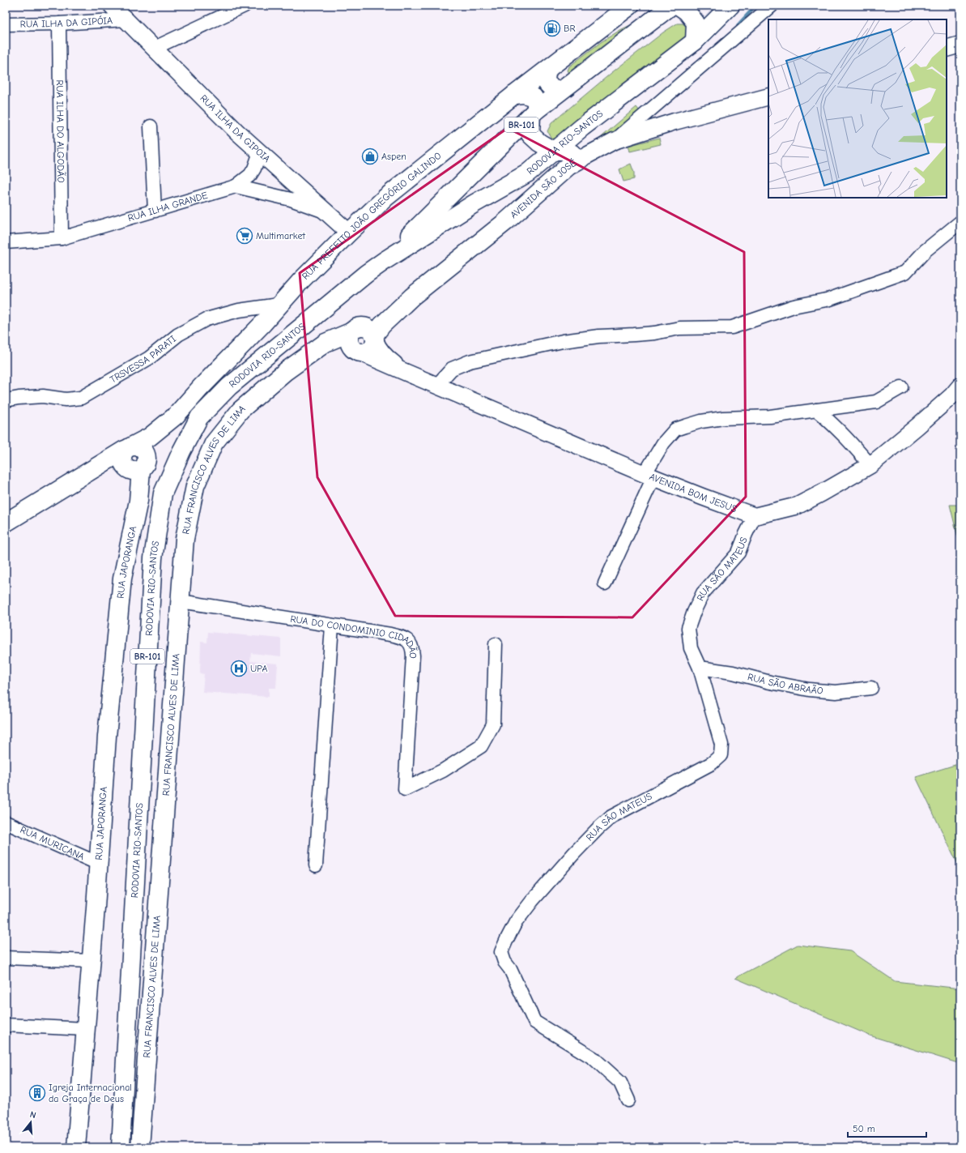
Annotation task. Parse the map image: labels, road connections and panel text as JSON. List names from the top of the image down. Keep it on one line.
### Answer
{"streets":{"main road":["BR-101","RODOVIA RIO-SANTOS","AVENIDA SÃO JOSÉ","RUA PREFEITO JOÃO GREGÓRIO GALINDO","RUA FRANCISCO ALVES DE LIMA","RUA JAPORANGA"],"street":["RUA ILHA DA GIPÓIA","RUA ILHA DA GIPOIA","RUA ILHA DO ALGODÃO","RUA ILHA GRANDE","TRSVESSA PARATI","AVENIDA BOM JESUS","RUA SÃO MATEUS","RUA DO CONDOMINIO CIDADÃO","RUA SÃO ABRAÃO","RUA MURICANA"]},"crossings":[["RUA ILHA DA GIPÓIA","RUA ILHA DA GIPOIA"],["RUA ILHA DA GIPÓIA","RUA ILHA DO ALGODÃO"],["RUA ILHA DA GIPOIA","RUA ILHA GRANDE"],["RUA ILHA DA GIPOIA","RUA PREFEITO JOÃO GREGÓRIO GALINDO"],["RUA ILHA DO ALGODÃO","RUA ILHA GRANDE"],["AVENIDA SÃO JOSÉ","RUA FRANCISCO ALVES DE LIMA"],["AVENIDA SÃO JOSÉ","AVENIDA BOM JESUS"],["RUA PREFEITO JOÃO GREGÓRIO GALINDO","TRSVESSA PARATI"],["RUA PREFEITO JOÃO GREGÓRIO GALINDO","RUA JAPORANGA"],["RUA FRANCISCO ALVES DE LIMA","AVENIDA BOM JESUS"],["RUA FRANCISCO ALVES DE LIMA","RUA DO CONDOMINIO CIDADÃO"],["AVENIDA BOM JESUS","RUA SÃO MATEUS"],["RUA JAPORANGA","RUA MURICANA"],["RUA SÃO MATEUS","RUA SÃO ABRAÃO"]],"places":{"fuel station":["BR"],"shop":["Aspen"],"supermarket":["Multimarket"],"hospital":["UPA"],"building":["Igreja Internacional da Graça de Deus"]},"scale_bar":"50 m","north":"top"}
